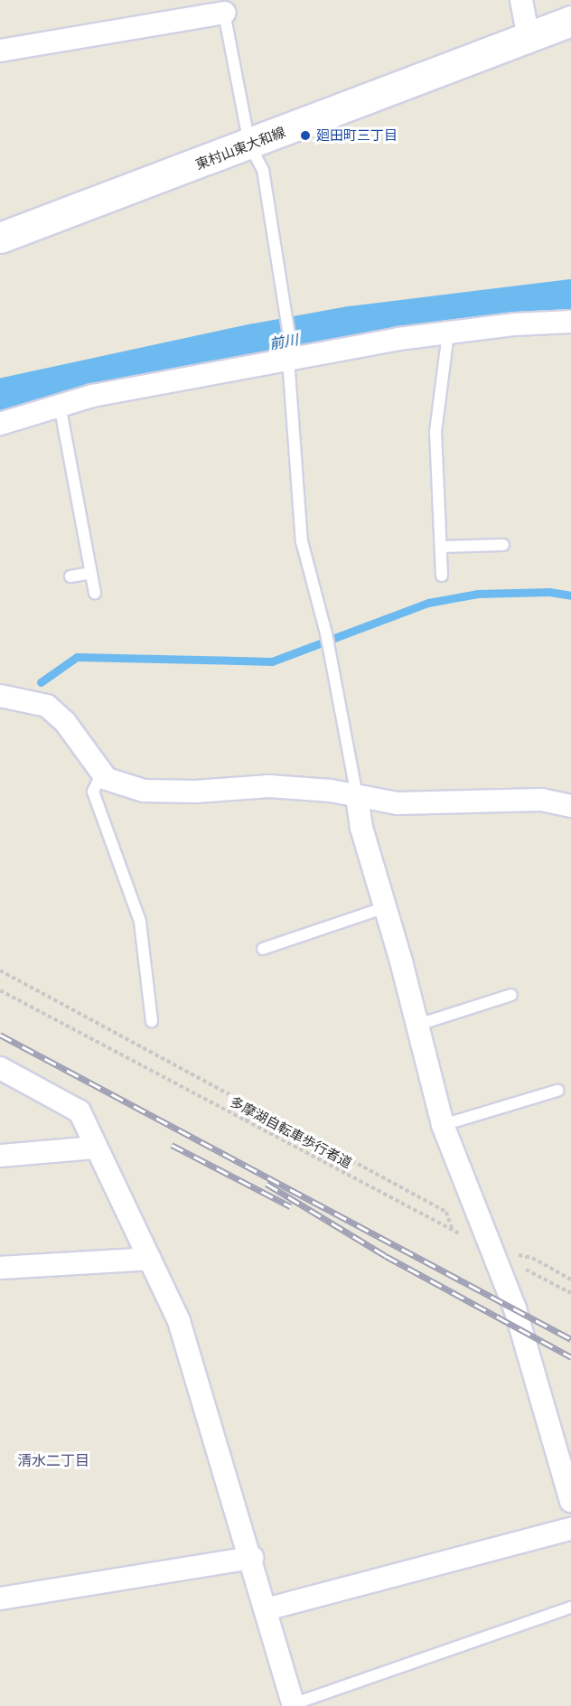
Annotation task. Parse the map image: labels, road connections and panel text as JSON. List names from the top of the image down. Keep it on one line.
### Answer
{"streets":{"main road":["東村山東大和線"],"path":["多摩湖自転車歩行者道"]},"districts":["清水二丁目"],"water":["前川"],"places":["廻田町三丁目"]}
